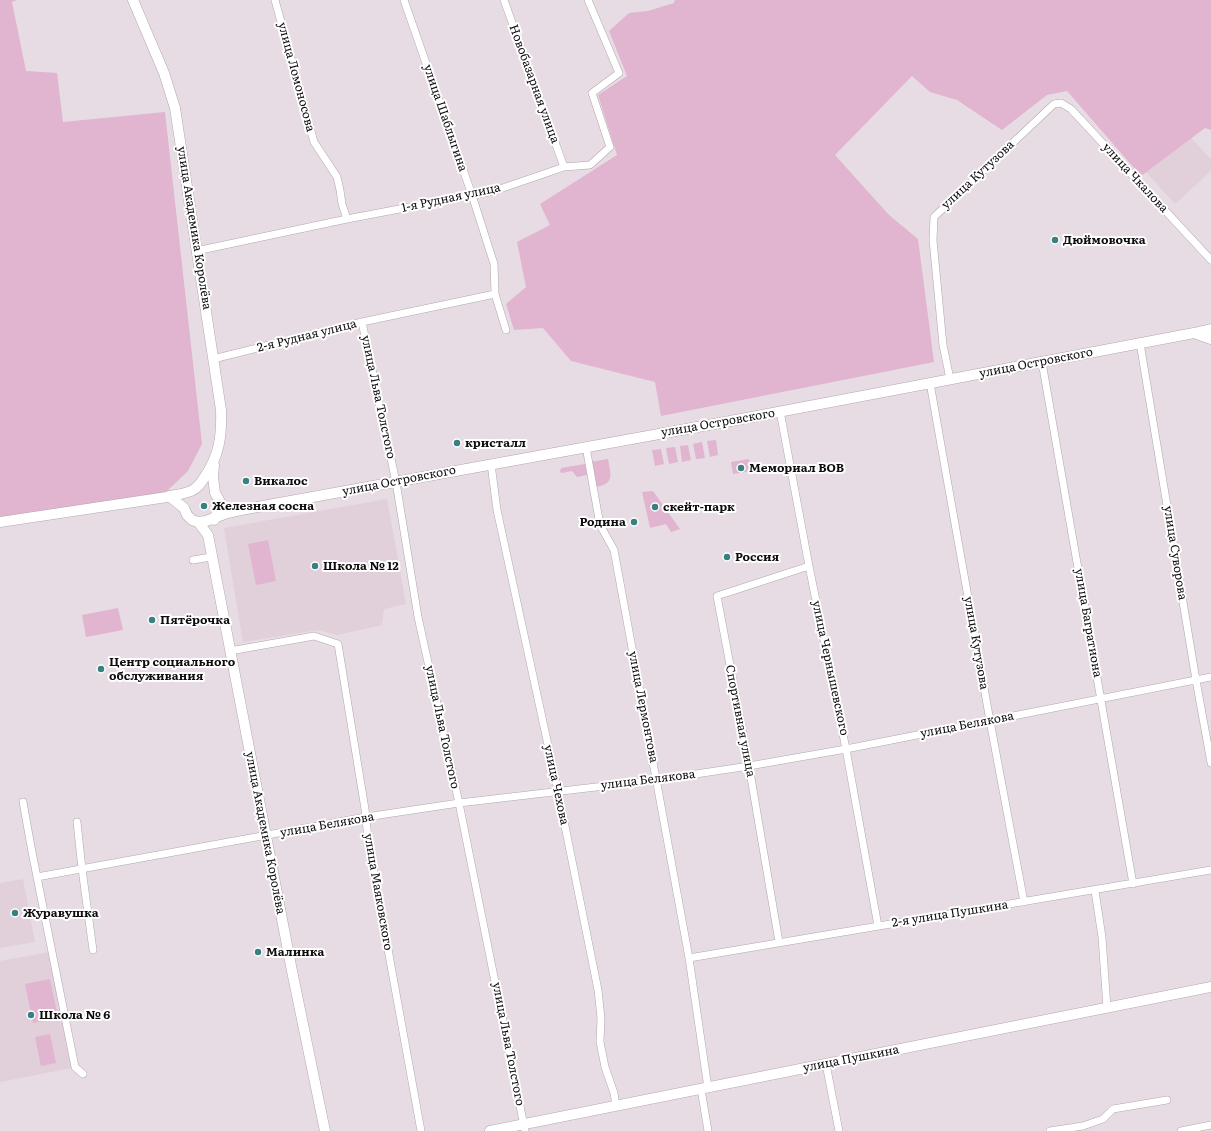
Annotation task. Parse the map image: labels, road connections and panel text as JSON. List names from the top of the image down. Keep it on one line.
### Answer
{"streets":{"street":["улица Ломоносова","Новобазарная улица","улица Шаблыгина","улица Кутузова","улица Чкалова","1-я Рудная улица","улица Академика Королёва","2-я Рудная улица","улица Островского","улица Льва Толстого","улица Суворова","улица Багратиона","улица Чернышевского","улица Лермонтова","Спортивная улица","улица Белякова","улица Чехова","улица Маяковского","2-я улица Пушкина","улица Пушкина"]},"crossings":[["улица Ломоносова","1-я Рудная улица"],["Новобазарная улица","1-я Рудная улица"],["улица Шаблыгина","1-я Рудная улица"],["улица Шаблыгина","2-я Рудная улица"],["улица Кутузова","улица Чкалова"],["улица Кутузова","улица Островского"],["улица Кутузова","улица Белякова"],["улица Кутузова","2-я улица Пушкина"],["1-я Рудная улица","улица Академика Королёва"],["улица Академика Королёва","2-я Рудная улица"],["улица Академика Королёва","улица Белякова"],["улица Академика Королёва","улица Маяковского"],["2-я Рудная улица","улица Льва Толстого"],["улица Островского","улица Льва Толстого"],["улица Островского","улица Суворова"],["улица Островского","улица Багратиона"],["улица Островского","улица Чернышевского"],["улица Островского","улица Лермонтова"],["улица Островского","улица Чехова"],["улица Льва Толстого","улица Белякова"],["улица Льва Толстого","улица Пушкина"],["улица Суворова","улица Белякова"],["улица Багратиона","улица Белякова"],["улица Багратиона","2-я улица Пушкина"],["улица Чернышевского","Спортивная улица"],["улица Чернышевского","улица Белякова"],["улица Чернышевского","2-я улица Пушкина"],["улица Лермонтова","улица Белякова"],["улица Лермонтова","2-я улица Пушкина"],["улица Лермонтова","улица Пушкина"],["Спортивная улица","улица Белякова"],["Спортивная улица","2-я улица Пушкина"],["улица Белякова","улица Чехова"],["улица Белякова","улица Маяковского"],["улица Чехова","улица Пушкина"]],"places":["Дюймовочка","кристалл","Мемориал ВОВ","Викалос","Железная сосна","скейт-парк","Родина","Россия","Школа № 12","Пятёрочка","Центр социального обслуживания","Журавушка","Малинка","Школа № 6"]}
